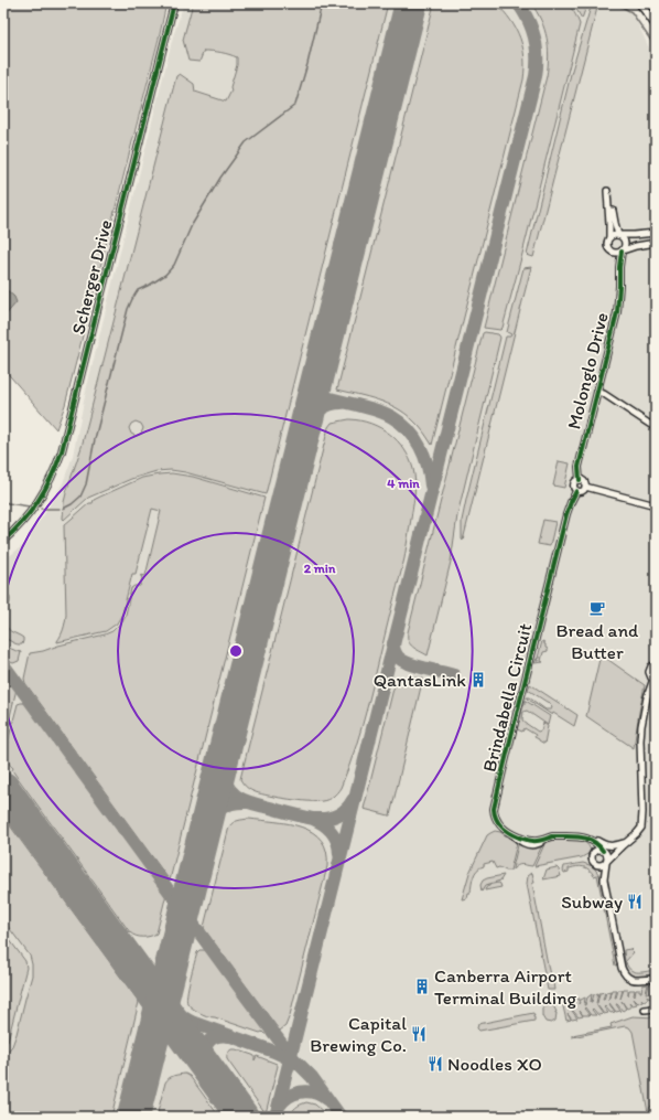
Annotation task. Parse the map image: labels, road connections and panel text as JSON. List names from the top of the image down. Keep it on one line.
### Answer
{"streets":{"street":["Scherger Drive","Molonglo Drive","Brindabella Circuit"]},"crossings":[["Molonglo Drive","Brindabella Circuit"]],"places":{"cafe":["Bread and Butter"],"building":["QantasLink","Canberra Airport Terminal Building"],"restaurant":["Subway","Capital Brewing Co.","Noodles XO"]},"rings":["4 min","2 min"]}
